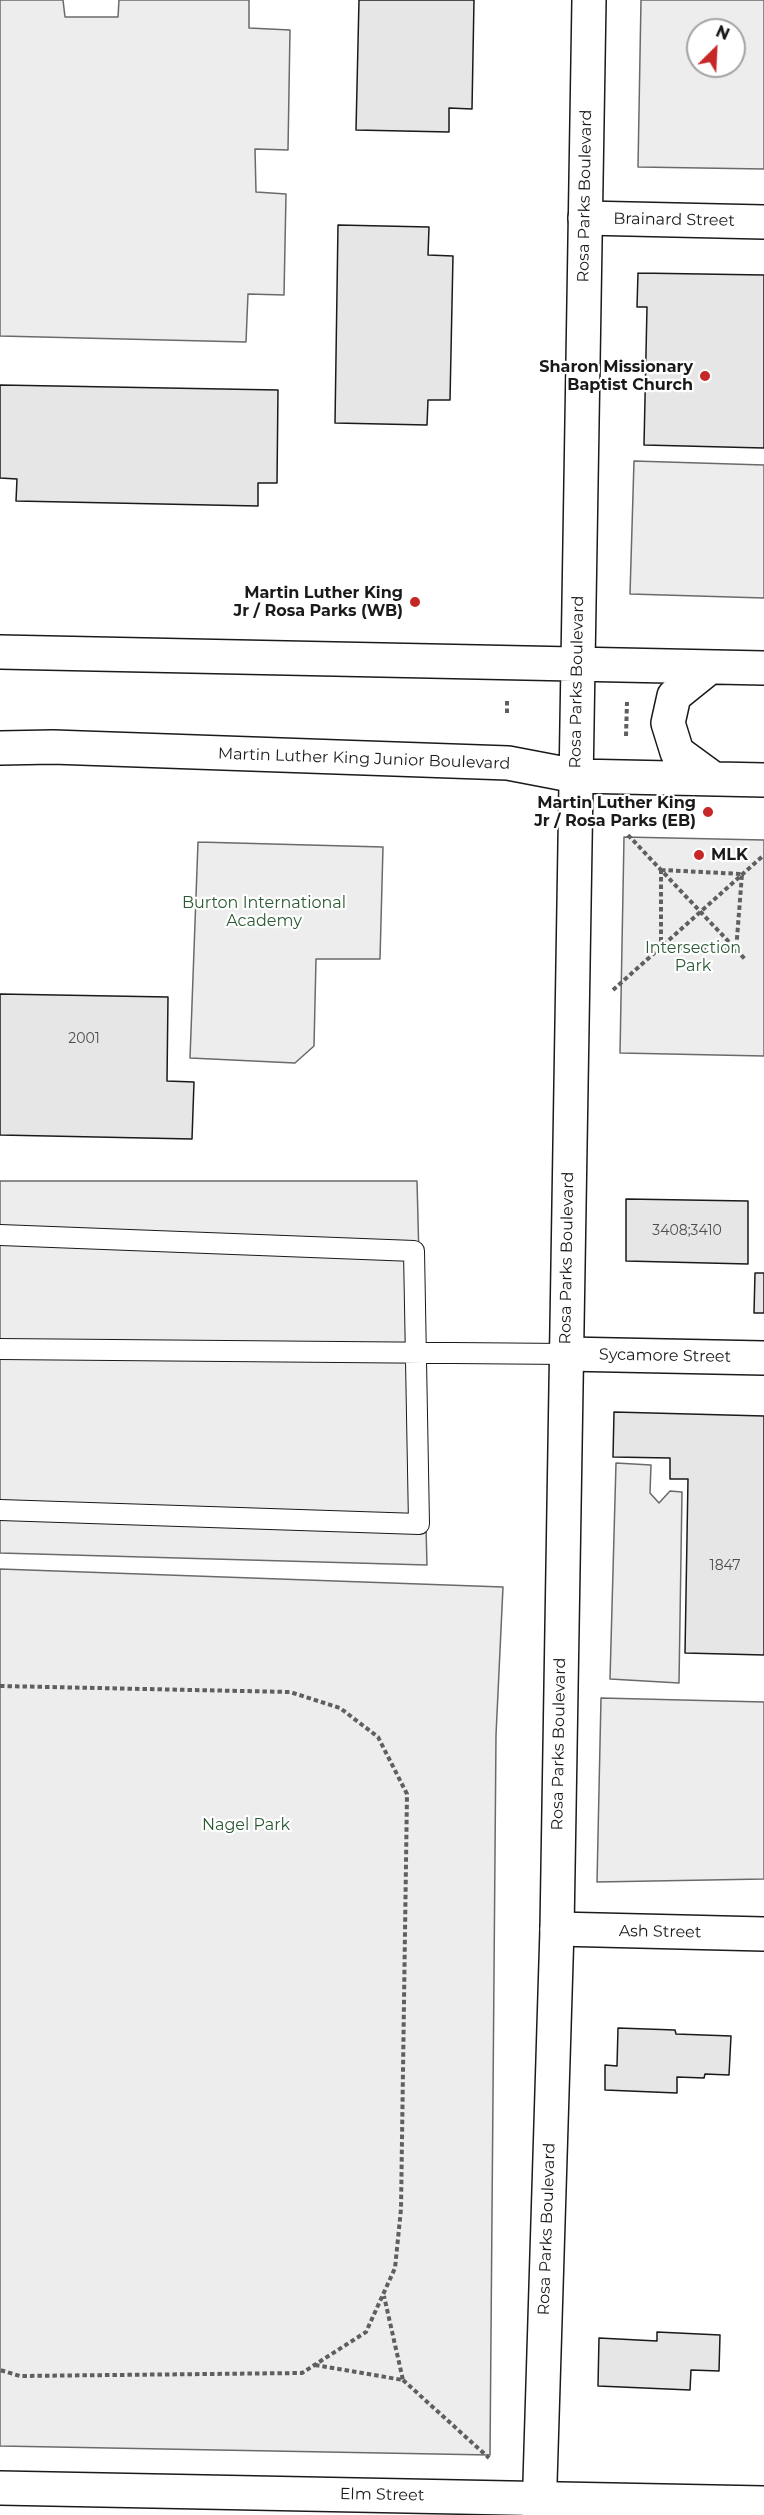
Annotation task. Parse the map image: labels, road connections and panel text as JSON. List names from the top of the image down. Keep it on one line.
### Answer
{"streets":{"street":["Rosa Parks Boulevard","Brainard Street","Martin Luther King Junior Boulevard","Sycamore Street","Ash Street","Elm Street"]},"crossings":[["Rosa Parks Boulevard","Brainard Street"],["Rosa Parks Boulevard","Martin Luther King Junior Boulevard"],["Rosa Parks Boulevard","Sycamore Street"],["Rosa Parks Boulevard","Ash Street"],["Rosa Parks Boulevard","Elm Street"]],"parks":["Burton International Academy","Intersection Park","Nagel Park"],"places":["Sharon Missionary Baptist Church","Martin Luther King Jr / Rosa Parks (WB)","Martin Luther King Jr / Rosa Parks (EB)","MLK"],"house_numbers":["2001","3408;3410","1847"],"north":"top right"}
